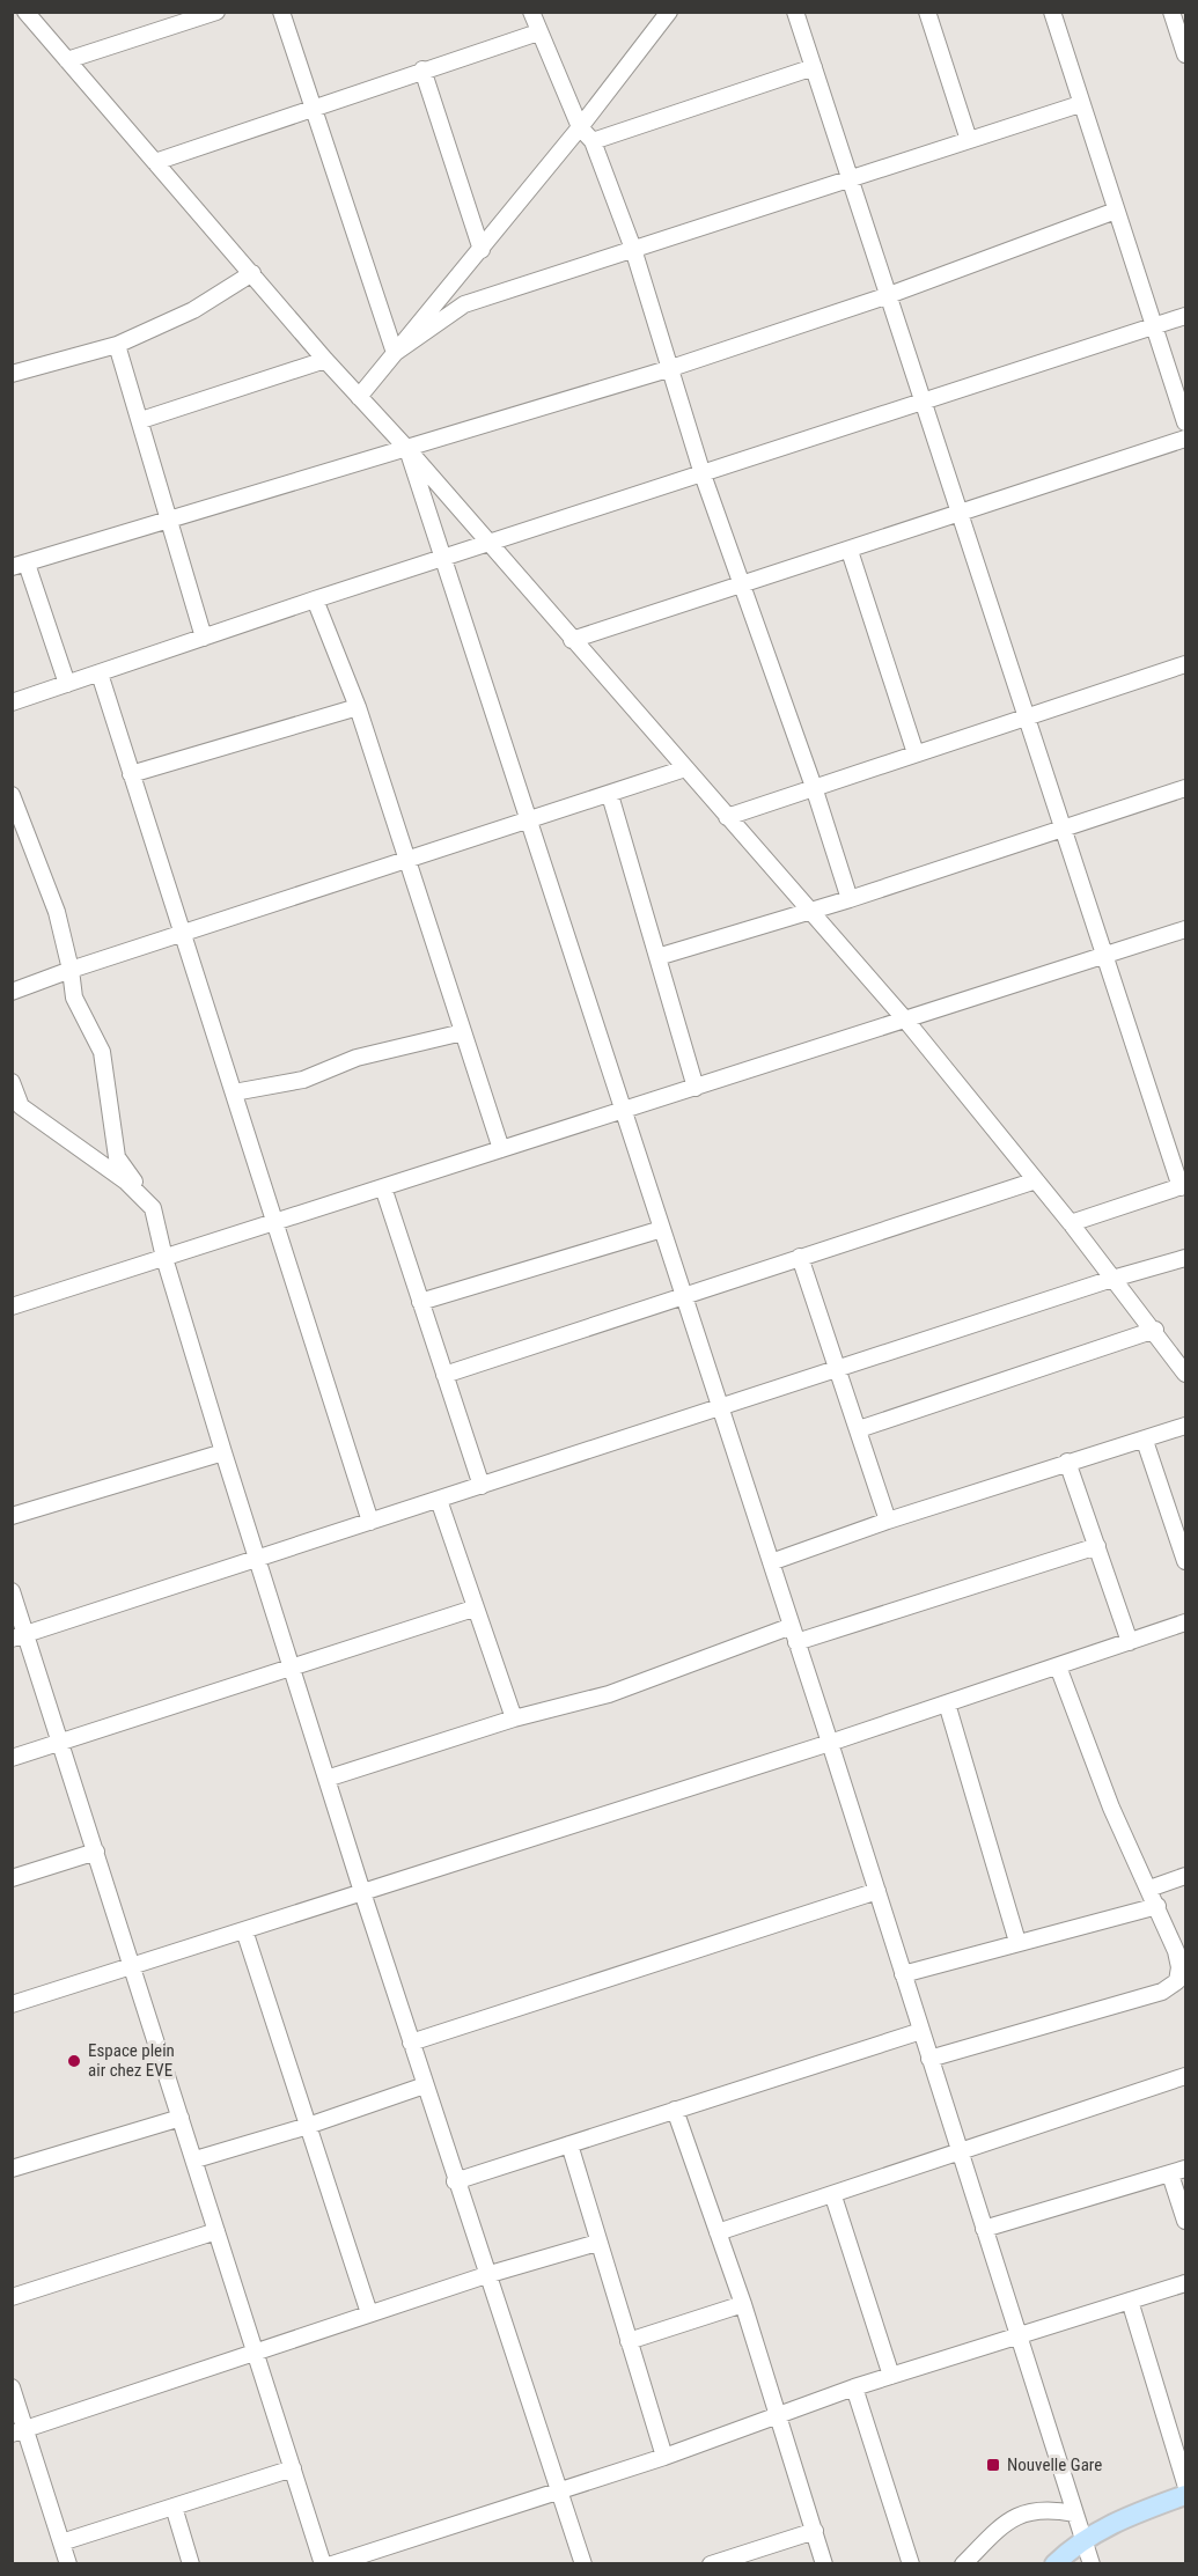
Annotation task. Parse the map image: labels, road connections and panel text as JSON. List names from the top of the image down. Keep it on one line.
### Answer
{"places":{"other":["Espace plein air chez EVE"],"transit":["Nouvelle Gare"]}}
